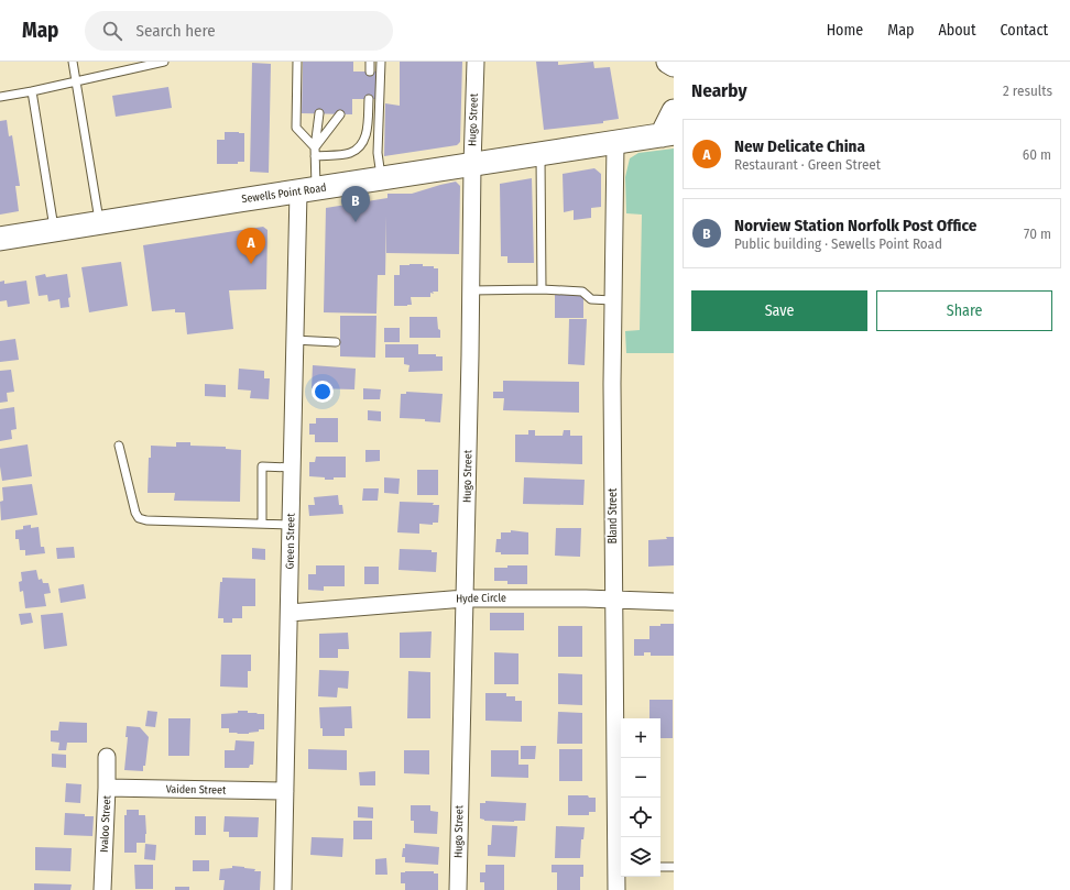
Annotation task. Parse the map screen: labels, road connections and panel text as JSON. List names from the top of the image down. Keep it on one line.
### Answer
{"streets":{"main road":["Sewells Point Road"],"street":["Hugo Street","Bland Street","Green Street","Hyde Circle","Vaiden Street","Ivaloo Street"]},"crossings":[["Hugo Street","Sewells Point Road"],["Hugo Street","Hyde Circle"],["Sewells Point Road","Bland Street"],["Sewells Point Road","Green Street"],["Bland Street","Hyde Circle"],["Green Street","Hyde Circle"],["Green Street","Vaiden Street"],["Vaiden Street","Ivaloo Street"]],"page":{"header":"Map","search":"Search here","nav":["Home","Map","About","Contact"],"heading":["Nearby","2 results"],"list":[{"mark":"A","name":"New Delicate China","note":"Restaurant · Green Street","value":"60 m"},{"mark":"B","name":"Norview Station Norfolk Post Office","note":"Public building · Sewells Point Road","value":"70 m"}],"pins":["B","A"],"buttons":["Save","Share"],"map_buttons":["+","−"]}}
